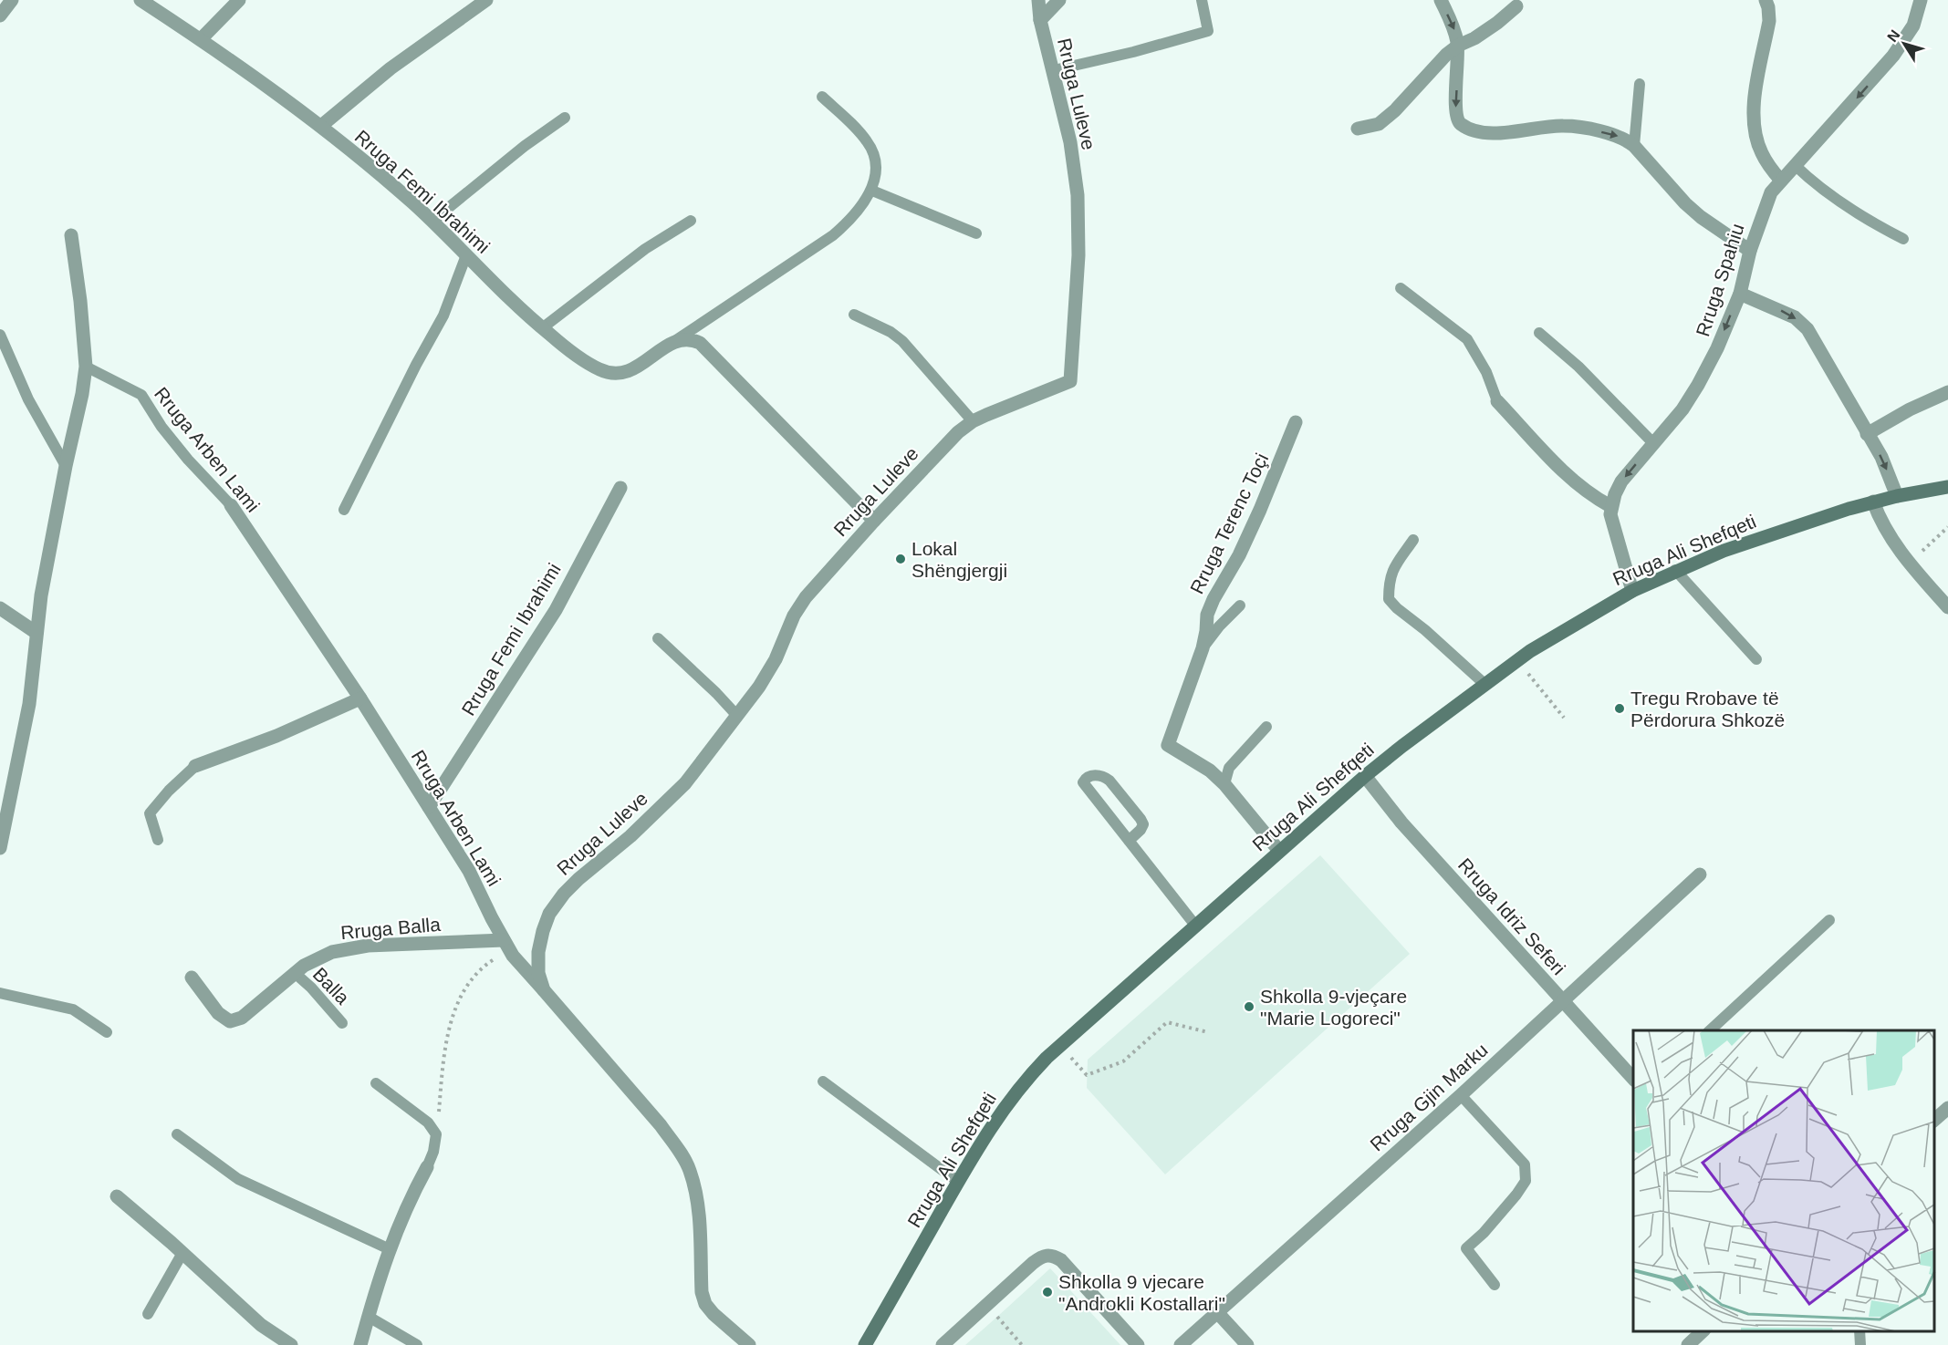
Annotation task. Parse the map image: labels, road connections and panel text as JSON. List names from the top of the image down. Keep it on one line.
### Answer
{"streets":{"main road":["Rruga Ali Shefqeti"],"street":["Rruga Luleve","Rruga Femi Ibrahimi","Rruga Spahiu","Rruga Arben Lami","Rruga Terenc Toçi","Rruga Idriz Seferi","Rruga Balla","Rruga Gjin Marku"],"lane":["Balla"]},"crossings":[["Rruga Luleve","Rruga Arben Lami"],["Rruga Femi Ibrahimi","Rruga Arben Lami"],["Rruga Arben Lami","Rruga Balla"],["Rruga Terenc Toçi","Rruga Ali Shefqeti"],["Rruga Ali Shefqeti","Rruga Idriz Seferi"],["Rruga Idriz Seferi","Rruga Gjin Marku"],["Rruga Balla","Balla"]],"one_way":["Rruga Spahiu"],"places":["Lokal Shëngjergji","Tregu Rrobave të Përdorura Shkozë","Shkolla 9-vjeçare \"Marie Logoreci\"","Shkolla 9 vjecare \"Androkli Kostallari\""],"north":"top left"}
